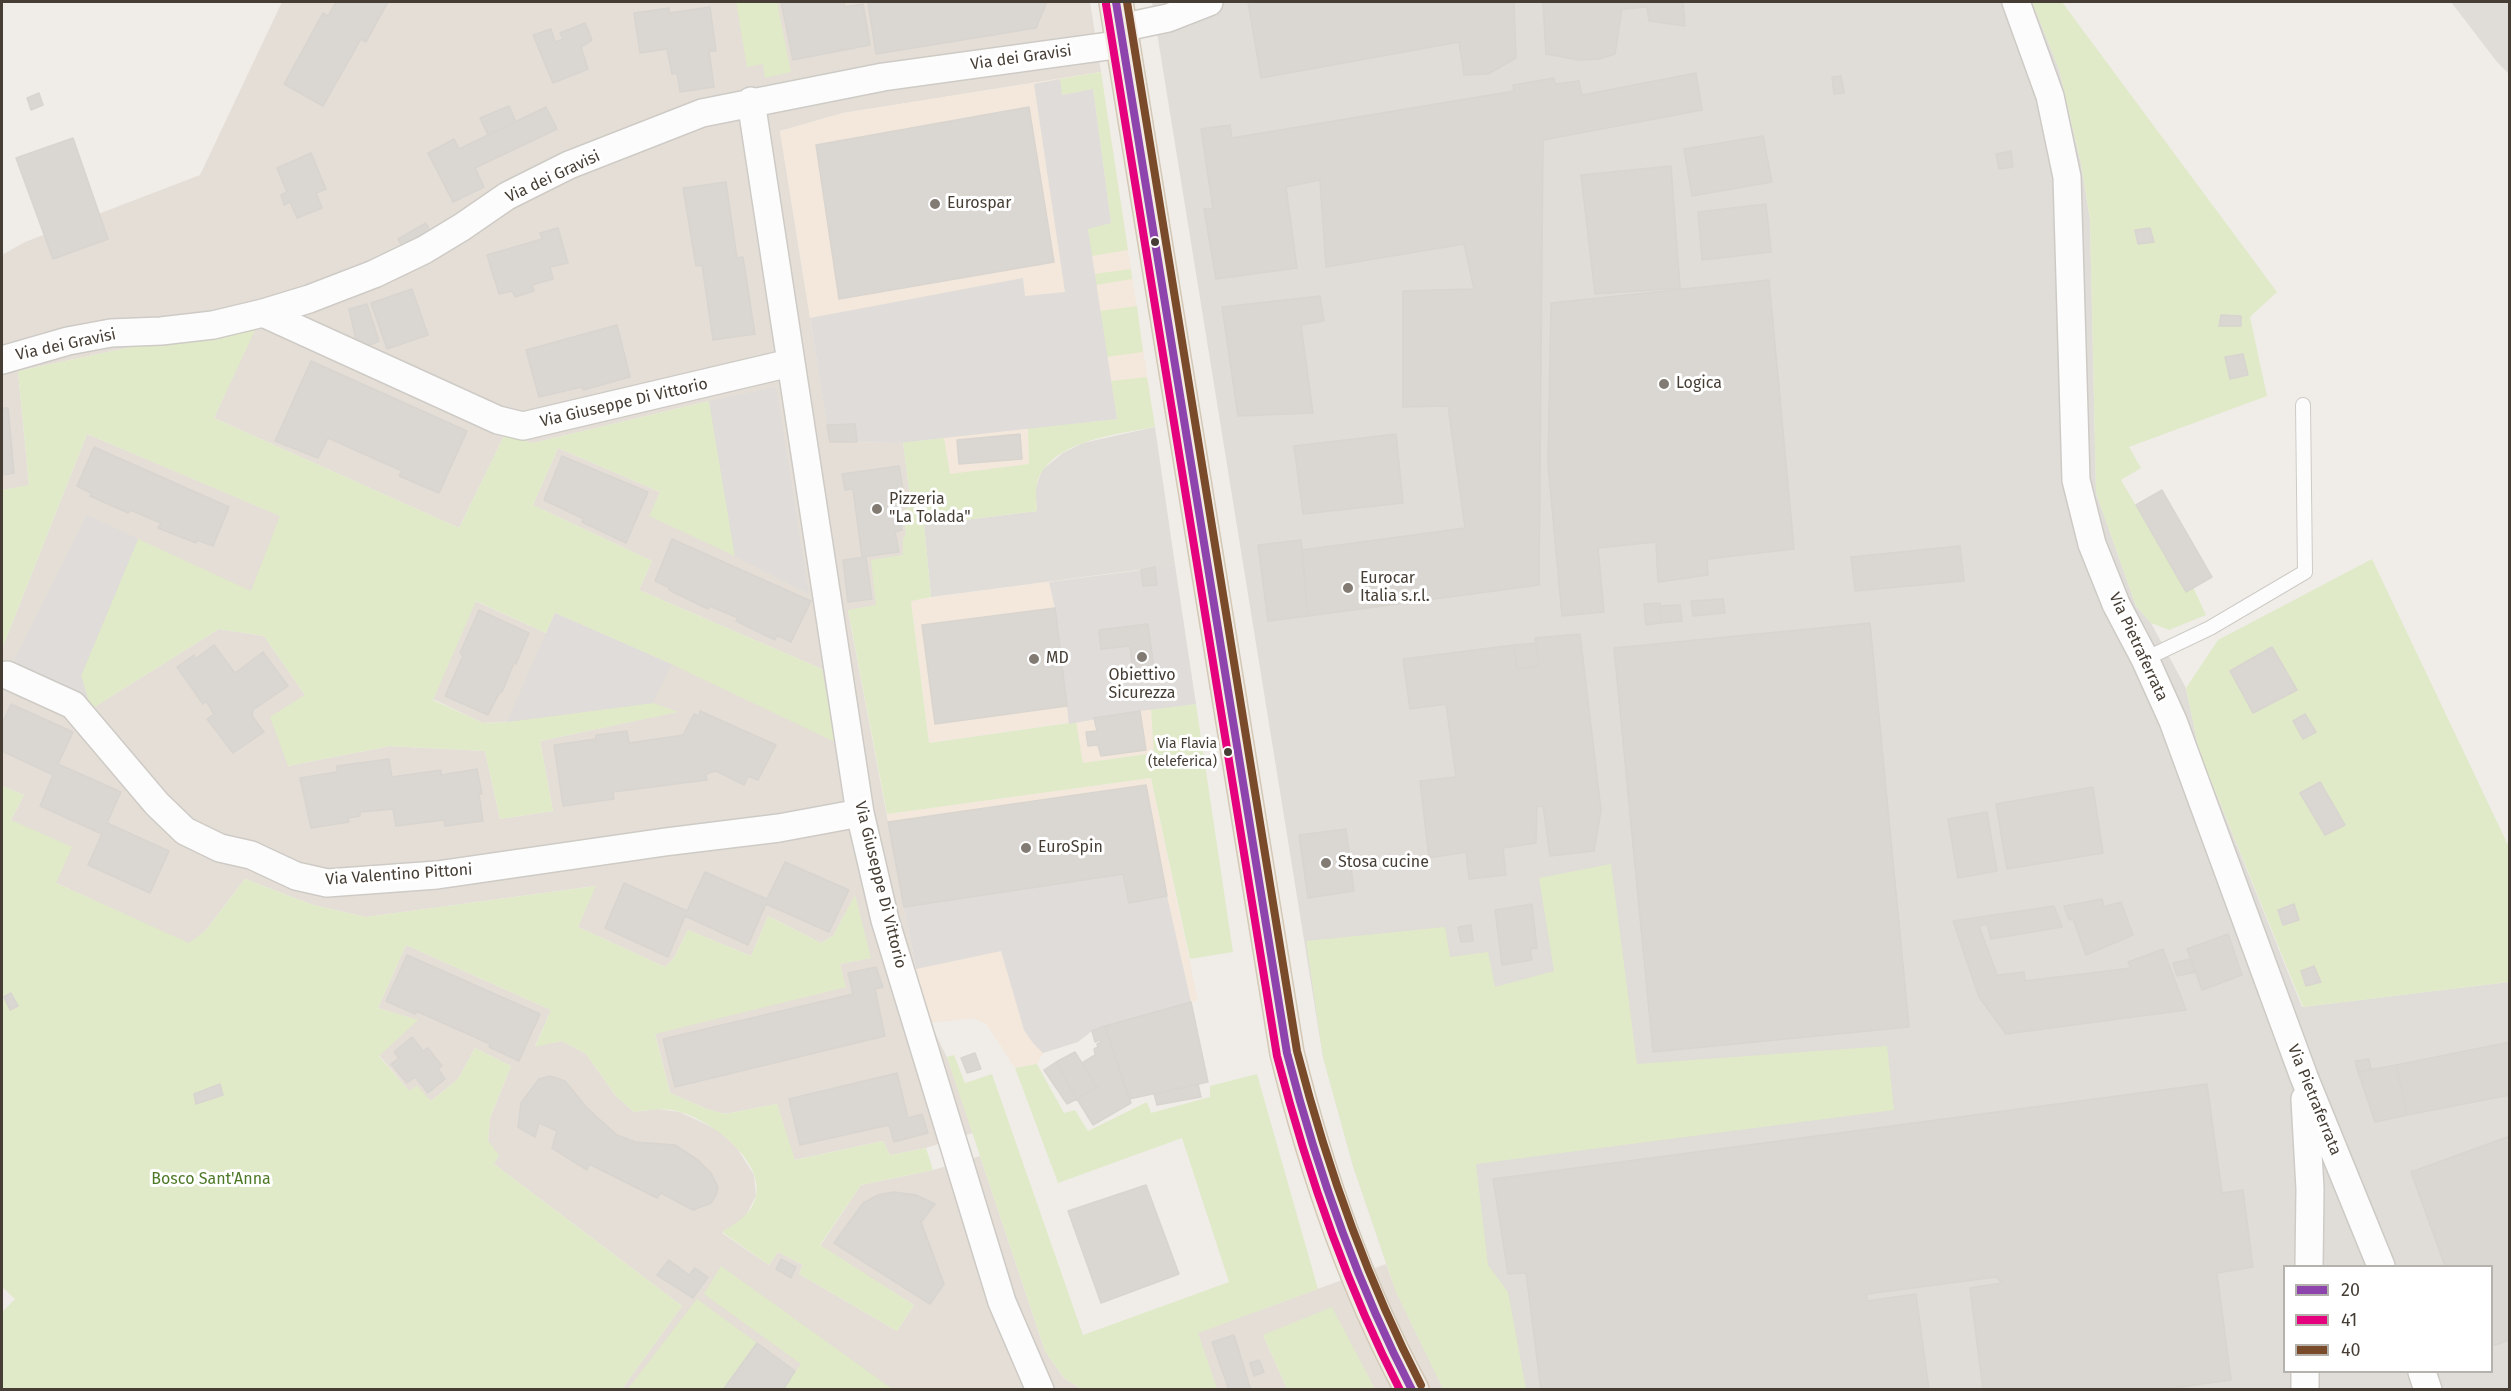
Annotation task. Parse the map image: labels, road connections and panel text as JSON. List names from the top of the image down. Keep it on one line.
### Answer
{"streets":{"street":["Via dei Gravisi","Via Giuseppe Di Vittorio","Via Pietraferrata","Via Valentino Pittoni"]},"crossings":[["Via dei Gravisi","Via Giuseppe Di Vittorio"],["Via Giuseppe Di Vittorio","Via Valentino Pittoni"]],"parks":["Bosco Sant'Anna"],"places":["Eurospar","Logica","Pizzeria \"La Tolada\"","Eurocar Italia s.r.l.","Obiettivo Sicurezza","MD","Via Flavia (teleferica)","EuroSpin","Stosa cucine"],"lines":["transit line 20","transit line 40","transit line 41"],"legend":["20","41","40"]}
